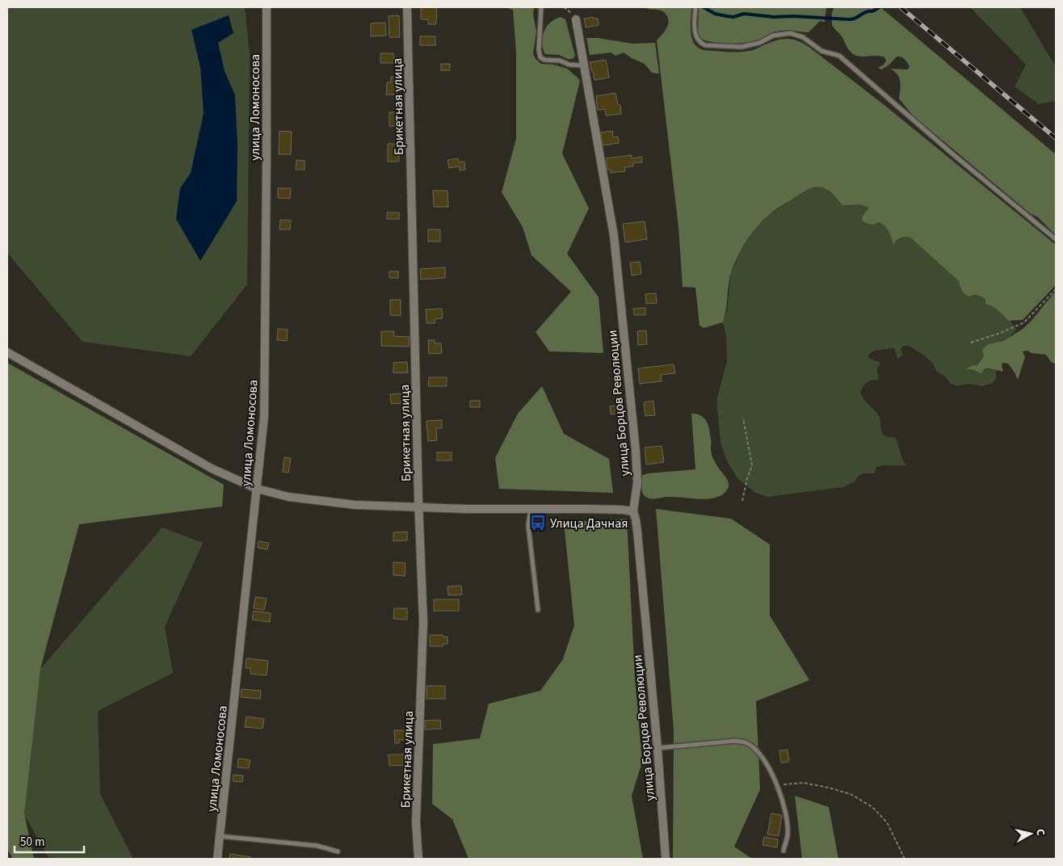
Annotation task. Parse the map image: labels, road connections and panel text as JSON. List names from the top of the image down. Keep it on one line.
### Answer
{"streets":{"street":["Брикетная улица","улица Ломоносова","улица Борцов Революции"]},"places":{"bus stop":["Улица Дачная"]},"scale_bar":"50 m","north":"right"}
